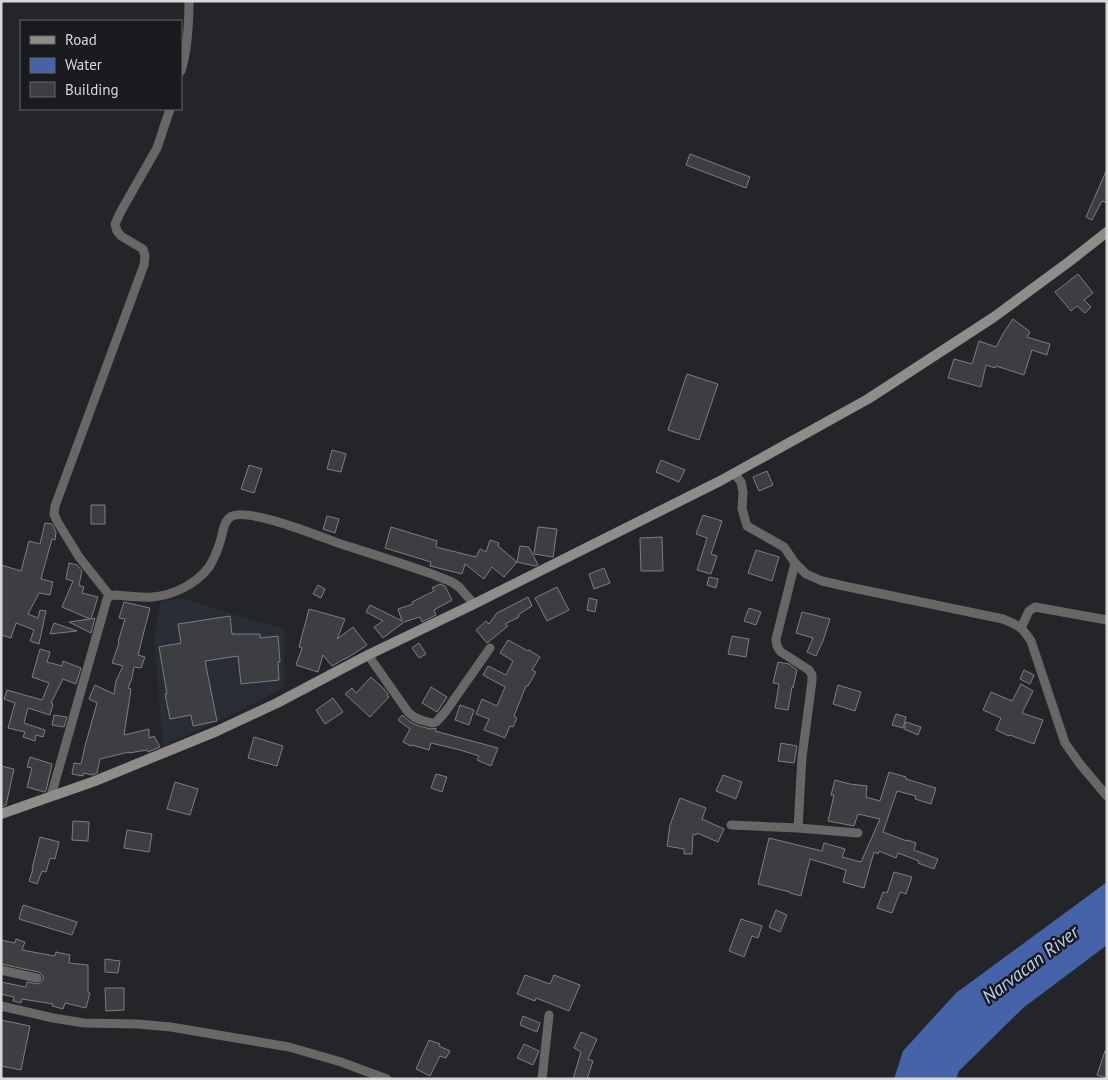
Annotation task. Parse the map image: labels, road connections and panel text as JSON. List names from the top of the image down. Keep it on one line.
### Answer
{"water":["Narvacan River"],"legend":["Road","Water","Building"]}
